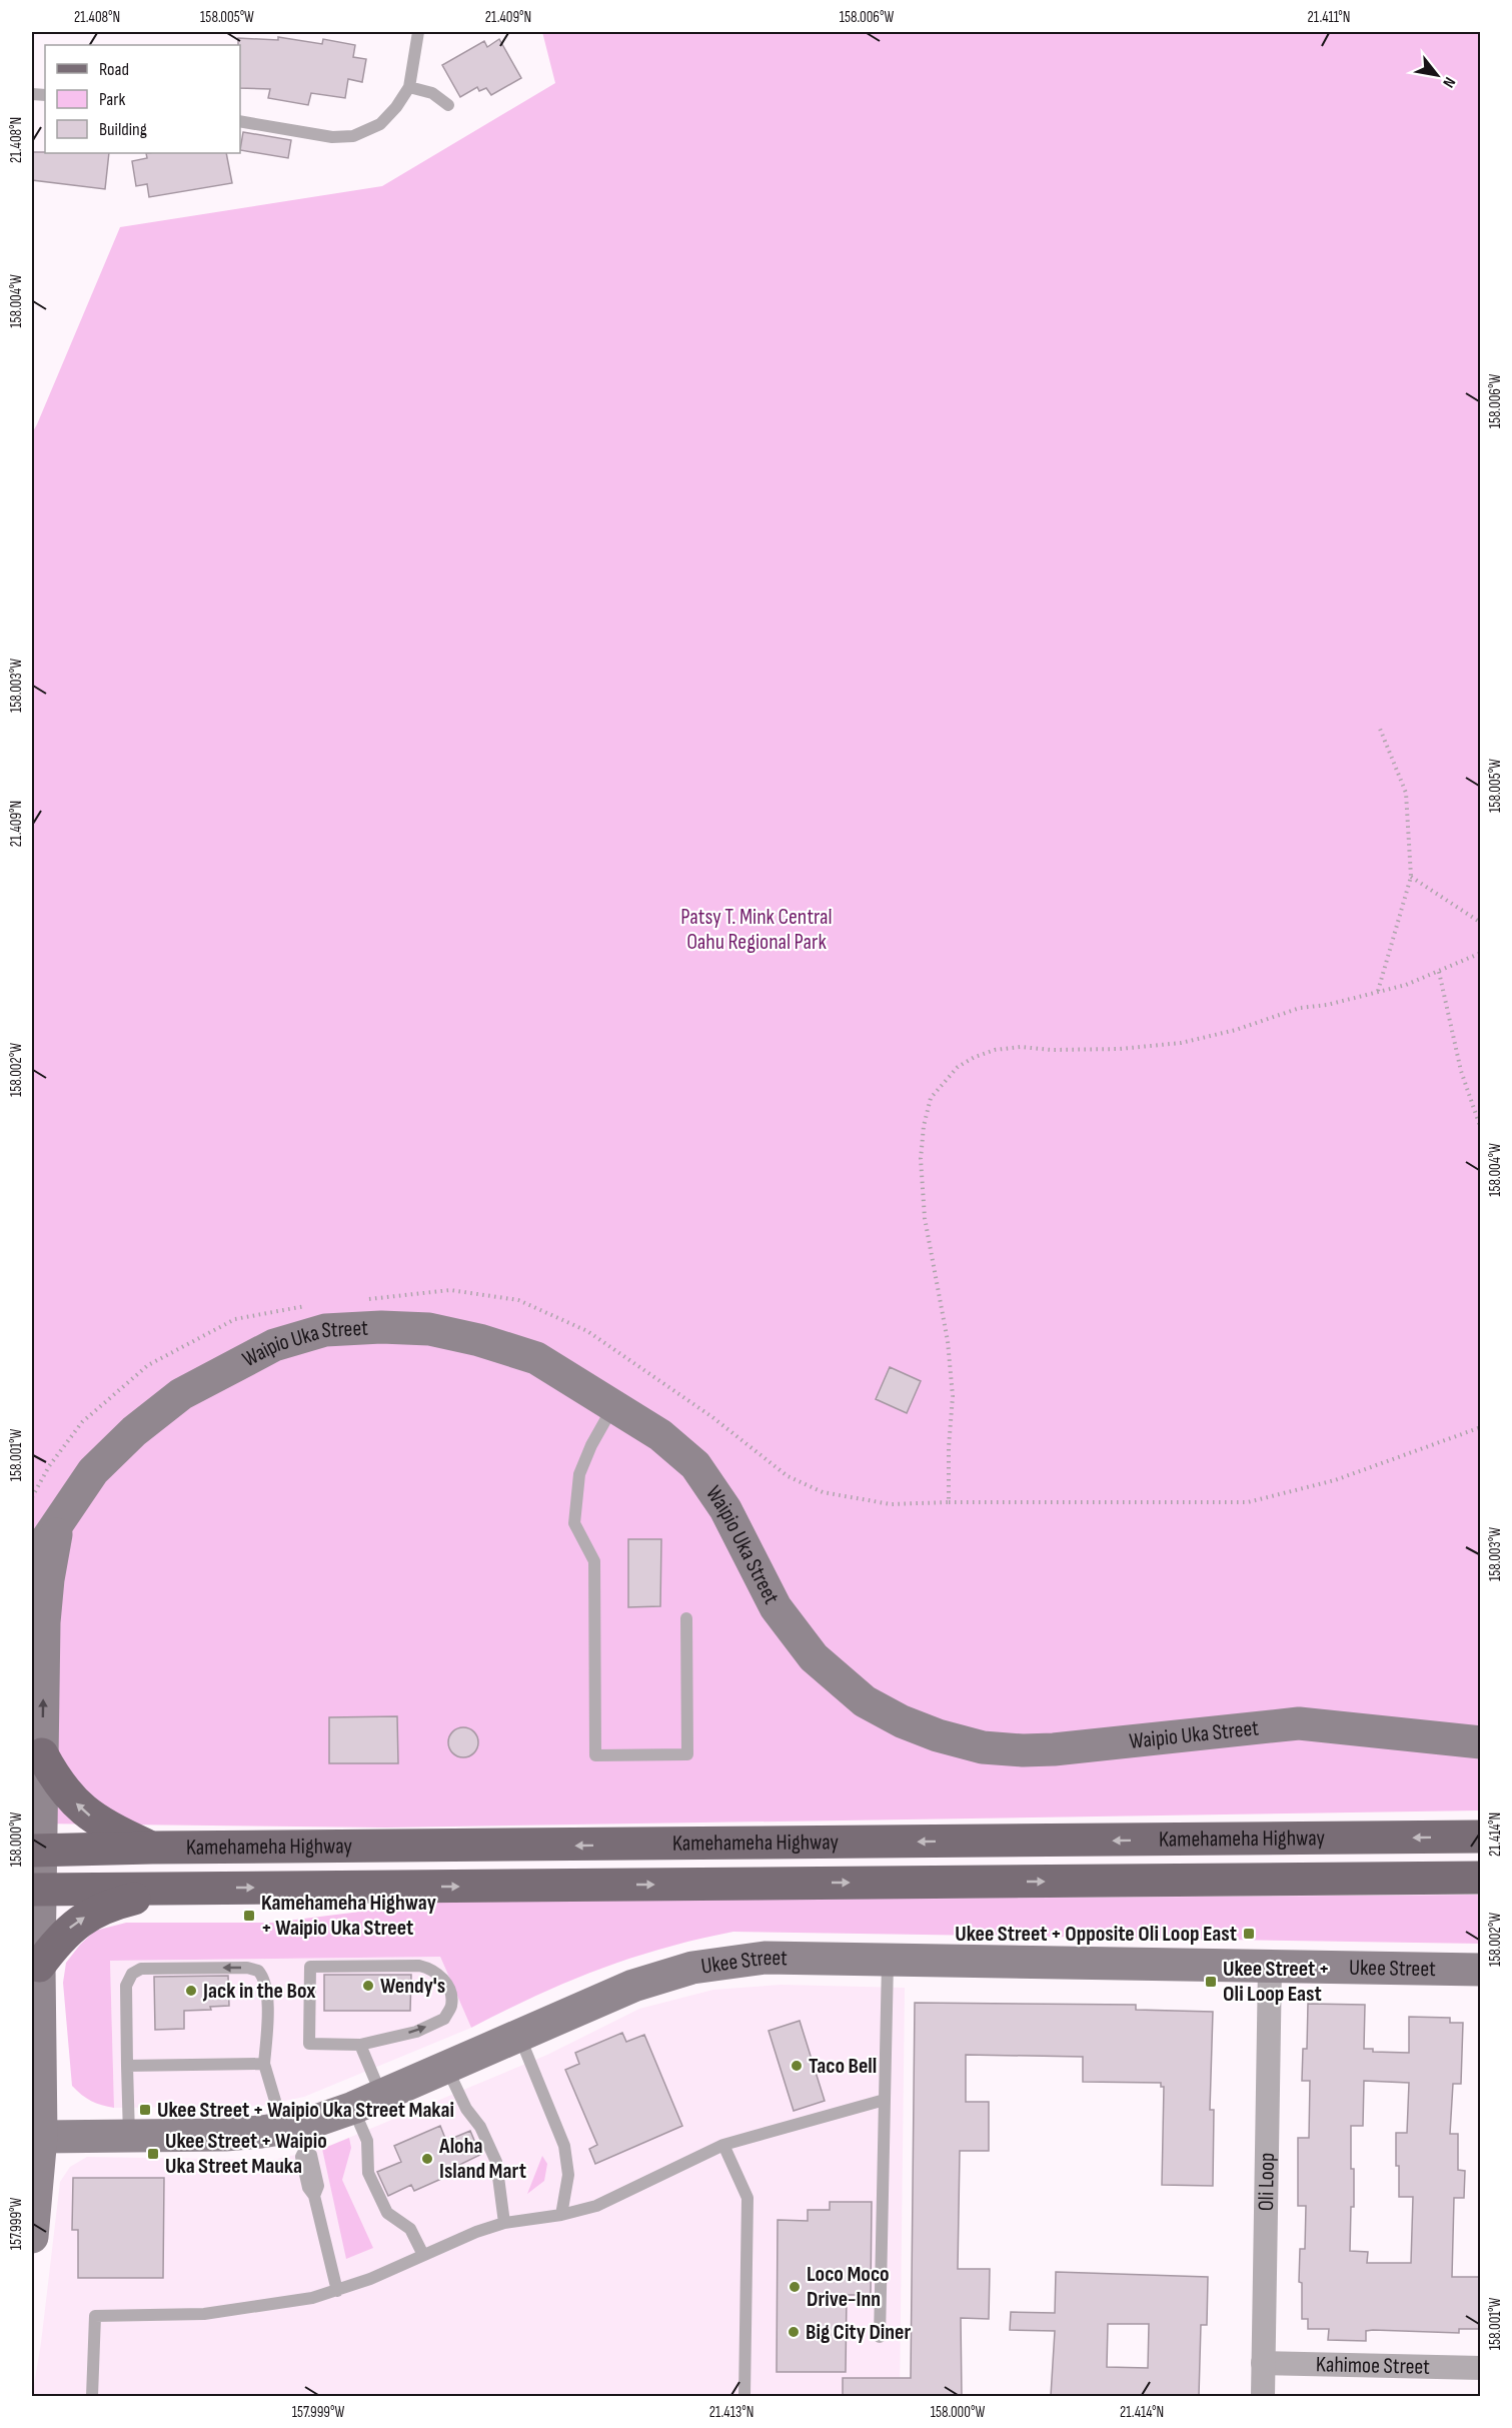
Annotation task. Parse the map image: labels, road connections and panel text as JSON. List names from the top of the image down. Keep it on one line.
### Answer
{"streets":{"main road":["Kamehameha Highway"],"street":["Waipio Uka Street","Ukee Street","Oli Loop","Kahimoe Street"]},"crossings":[["Waipio Uka Street","Kamehameha Highway"],["Waipio Uka Street","Ukee Street"],["Ukee Street","Oli Loop"],["Oli Loop","Kahimoe Street"]],"parks":["Patsy T. Mink Central Oahu Regional Park"],"places":{"transit":["Kamehameha Highway + Waipio Uka Street","Ukee Street + Opposite Oli Loop East","Ukee Street + Oli Loop East","Ukee Street + Waipio Uka Street Makai","Ukee Street + Waipio Uka Street Mauka"],"other":["Wendy's","Jack in the Box","Taco Bell","Aloha Island Mart","Loco Moco Drive-Inn","Big City Diner"]},"legend":["Road","Park","Building"],"north":"bottom right","coordinates":["21.408°N","158.005°W","21.409°N","158.006°W","21.411°N","158.004°W","158.003°W","158.002°W","158.001°W","21.414°N","158.000°W","157.999°W","21.413°N"]}
